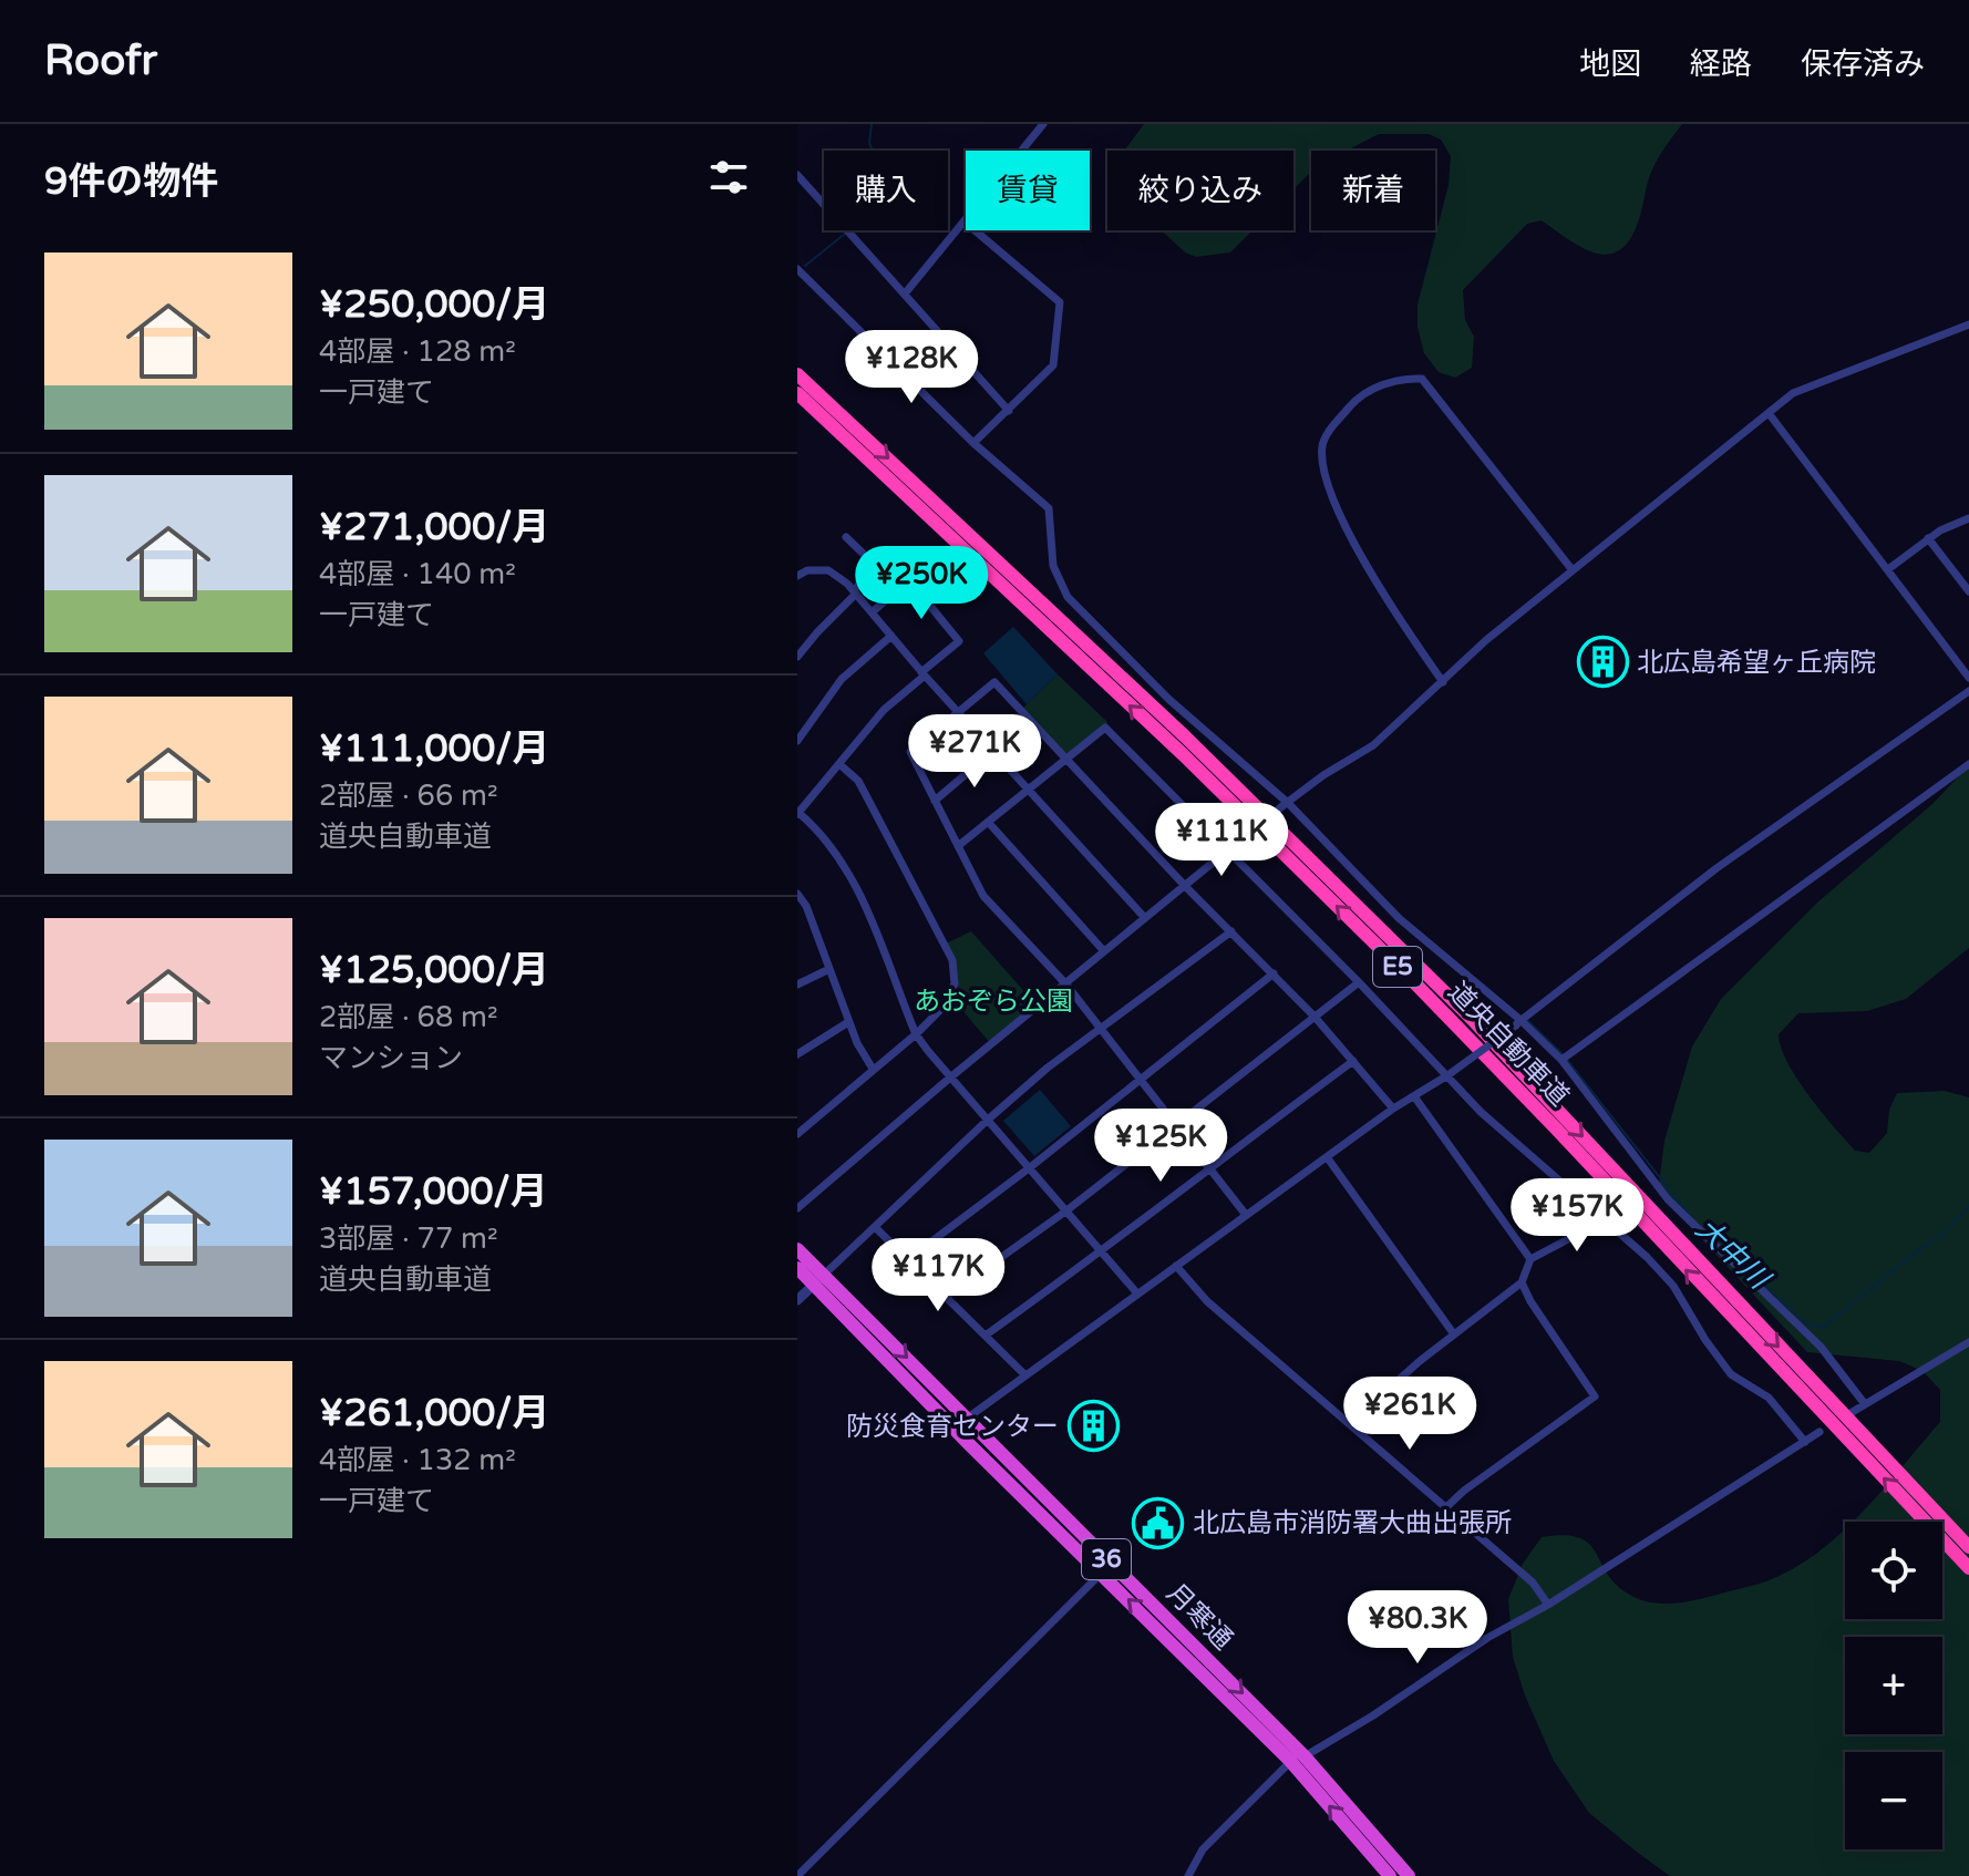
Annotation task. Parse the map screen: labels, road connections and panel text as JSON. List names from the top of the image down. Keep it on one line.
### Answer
{"streets":{"highway":["E5","道央自動車道","36","月寒通"]},"water":["大中川"],"parks":["あおぞら公園"],"places":{"building":["北広島希望ヶ丘病院","防災食育センター"],"public building":["北広島市消防署大曲出張所"]},"page":{"header":"Roofr","nav":["地図","経路","保存済み"],"heading":"9件の物件","chip":["購入","賃貸","絞り込み","新着"],"list":[{"name":"¥250,000/月","note":"4部屋 · 128 m² · 一戸建て"},{"name":"¥271,000/月","note":"4部屋 · 140 m² · 一戸建て"},{"name":"¥111,000/月","note":"2部屋 · 66 m² · 道央自動車道"},{"name":"¥125,000/月","note":"2部屋 · 68 m² · マンション"},{"name":"¥157,000/月","note":"3部屋 · 77 m² · 道央自動車道"},{"name":"¥261,000/月","note":"4部屋 · 132 m² · 一戸建て"}],"price":["¥128K","¥250K","¥271K","¥111K","¥125K","¥157K","¥117K","¥261K","¥80.3K"],"map_buttons":["+","−"]}}
